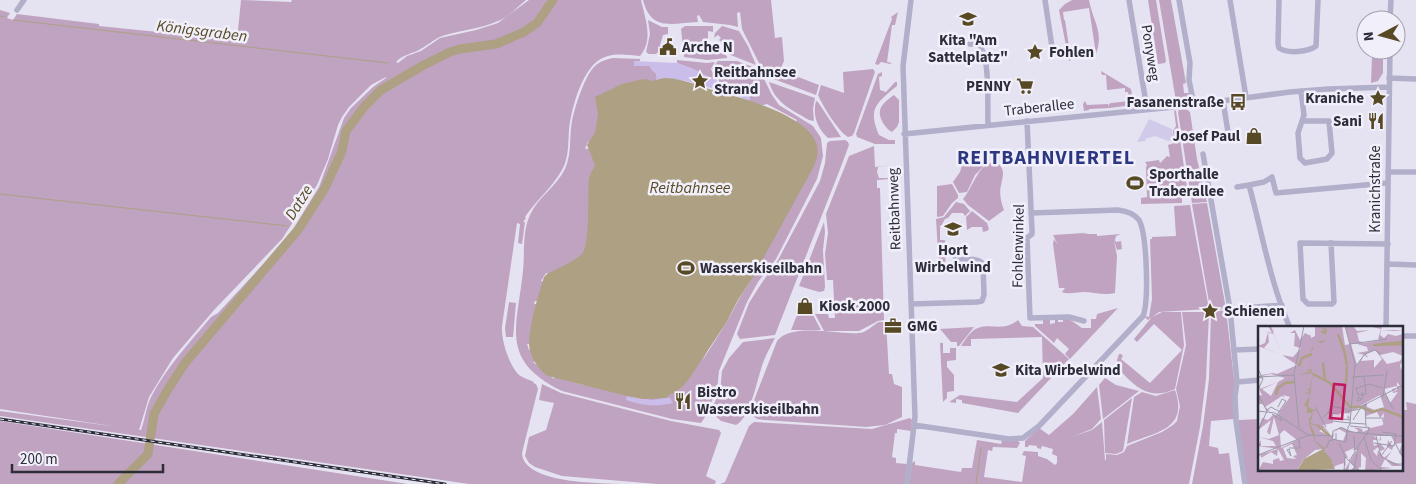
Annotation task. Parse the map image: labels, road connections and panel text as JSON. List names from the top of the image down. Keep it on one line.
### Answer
{"streets":{"street":["Ponyweg","Traberallee","Kranichstraße","Reitbahnweg","Fohlenwinkel"]},"crossings":[["Ponyweg","Traberallee"],["Traberallee","Reitbahnweg"],["Traberallee","Fohlenwinkel"]],"districts":["REITBAHNVIERTEL"],"water":["Königsgraben","Reitbahnsee","Datze"],"places":{"school or university":["Kita \"Am Sattelplatz\"","Hort Wirbelwind","Kita Wirbelwind"],"public building":["Arche N"],"place":["Fohlen","Reitbahnsee Strand","Kraniche","Schienen"],"supermarket":["PENNY"],"bus stop":["Fasanenstraße"],"restaurant":["Sani","Bistro Wasserskiseilbahn"],"shop":["Josef Paul","Kiosk 2000"],"sports":["Sporthalle Traberallee","Wasserskiseilbahn"],"office":["GMG"]},"scale_bar":"200 m","north":"left"}
